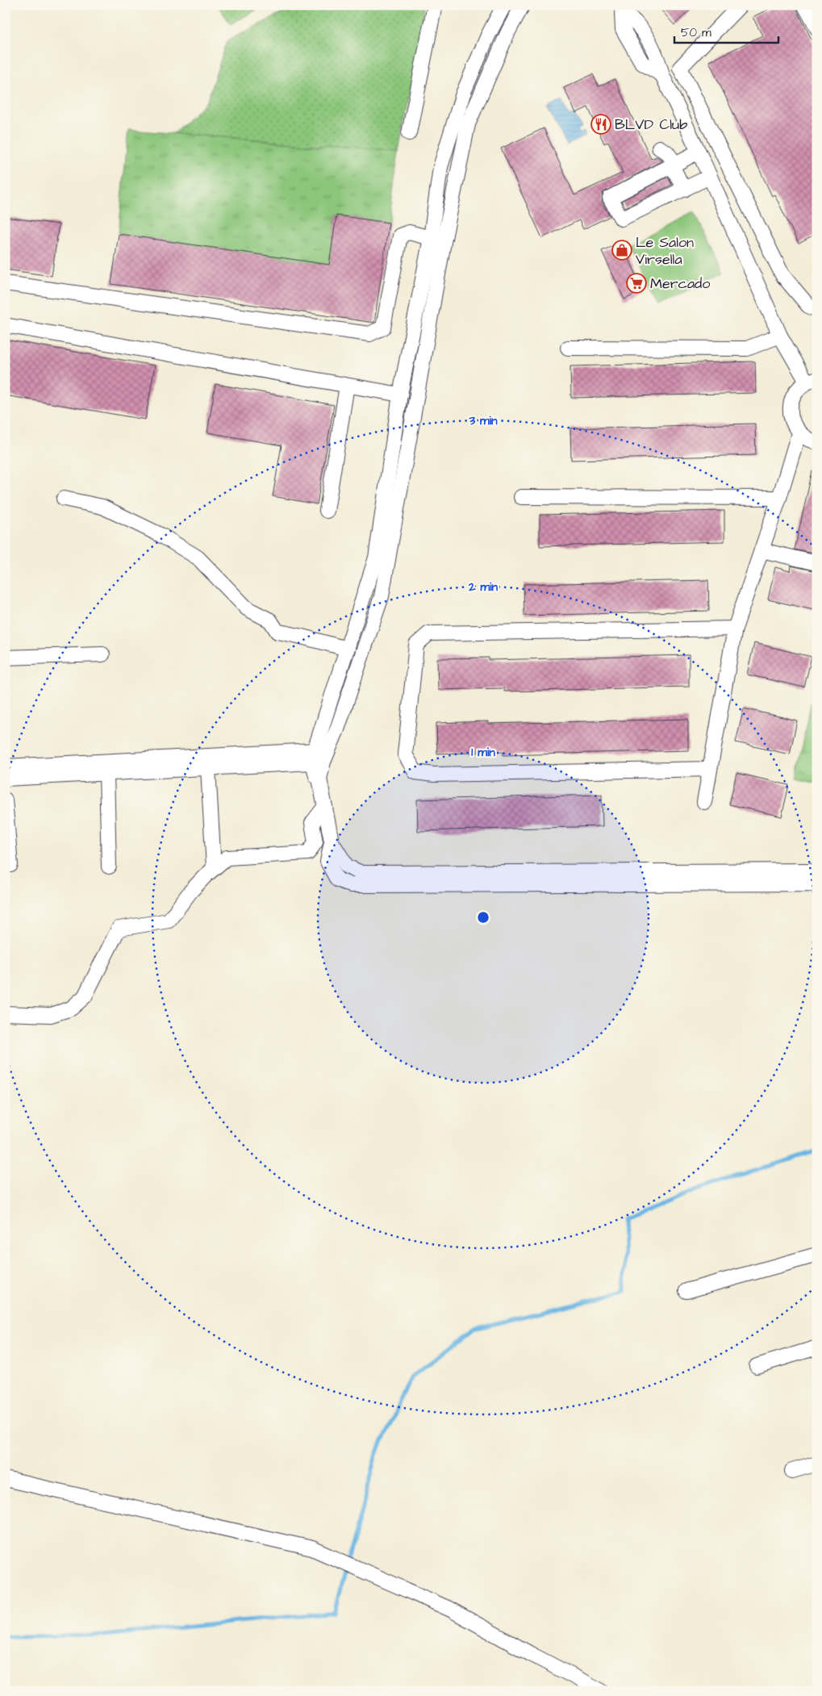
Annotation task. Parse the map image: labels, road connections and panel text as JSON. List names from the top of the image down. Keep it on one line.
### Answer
{"places":{"restaurant":["BLVD Club"],"shop":["Le Salon Virsella"],"supermarket":["Mercado"]},"scale_bar":"50 m","rings":["3 min","2 min","1 min"]}
